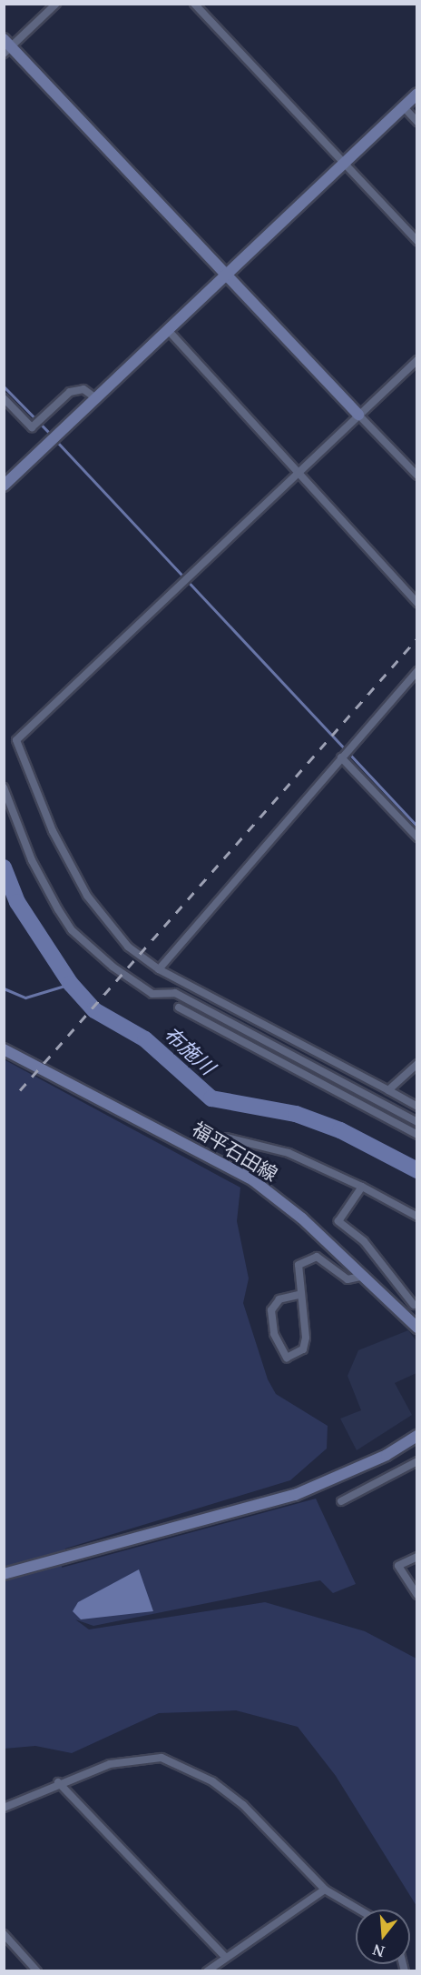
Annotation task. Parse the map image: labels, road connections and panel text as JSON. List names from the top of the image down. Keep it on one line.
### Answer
{"streets":{"street":["福平石田線"]},"water":["布施川"],"north":"bottom"}
